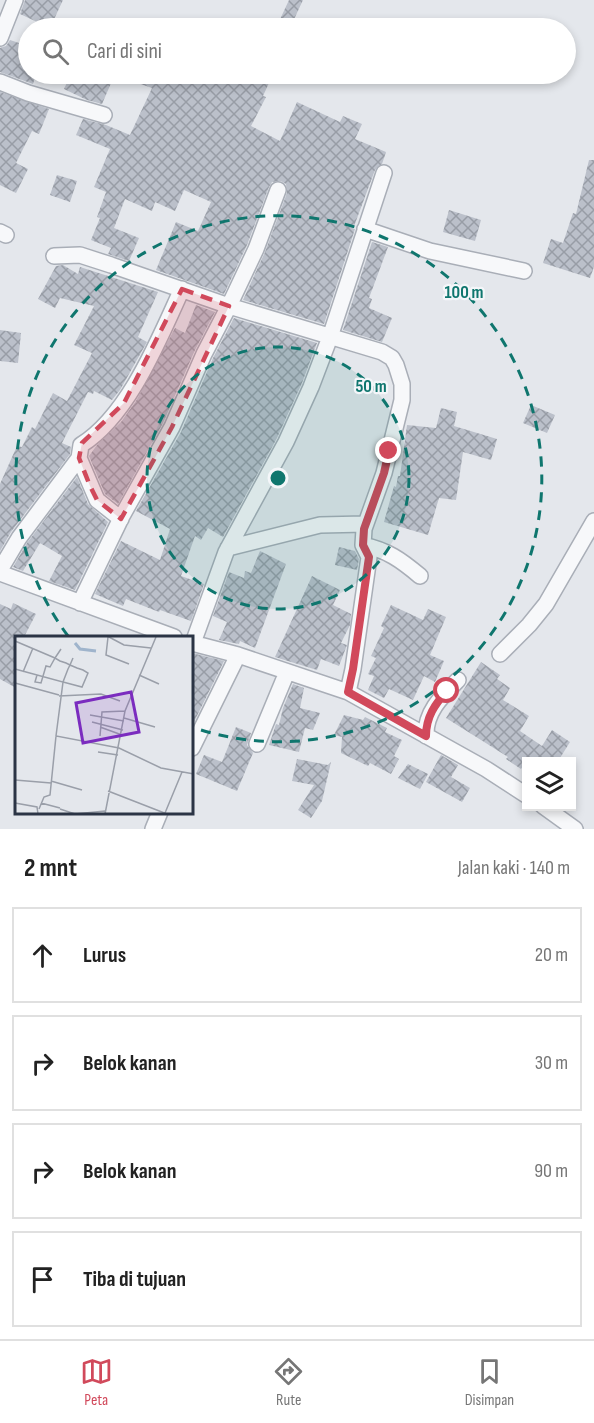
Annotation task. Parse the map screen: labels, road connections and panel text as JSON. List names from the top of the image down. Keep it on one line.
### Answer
{"page":{"search":"Cari di sini","heading":["2 mnt","Jalan kaki · 140 m"],"list":[["Lurus","20 m"],["Belok kanan","30 m"],["Belok kanan","90 m"],"Tiba di tujuan"],"nav":["Peta","Rute","Disimpan"]},"rings":["100 m","50 m"]}
